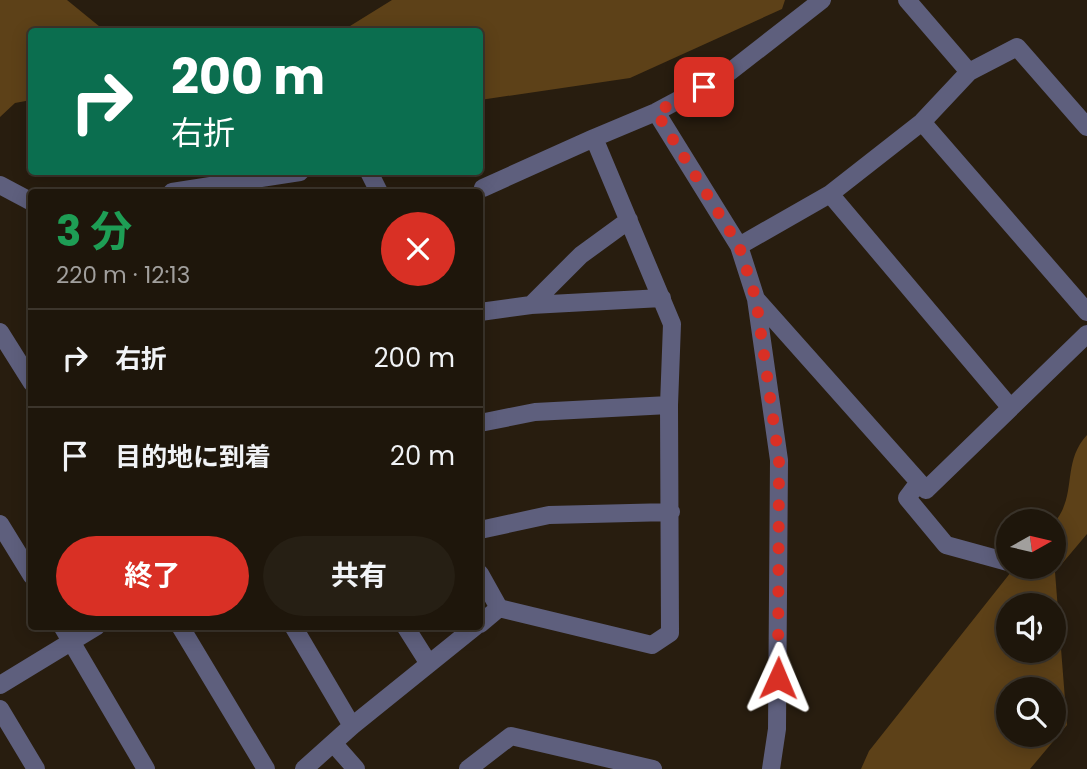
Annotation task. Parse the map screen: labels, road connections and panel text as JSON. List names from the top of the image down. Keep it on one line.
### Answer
{"north":"right","page":{"turn":["200 m","右折"],"heading":["3 分","220 m · 12:13"],"list":[{"name":"右折","value":"200 m"},{"name":"目的地に到着","value":"20 m"}],"buttons":["終了","共有"]}}
